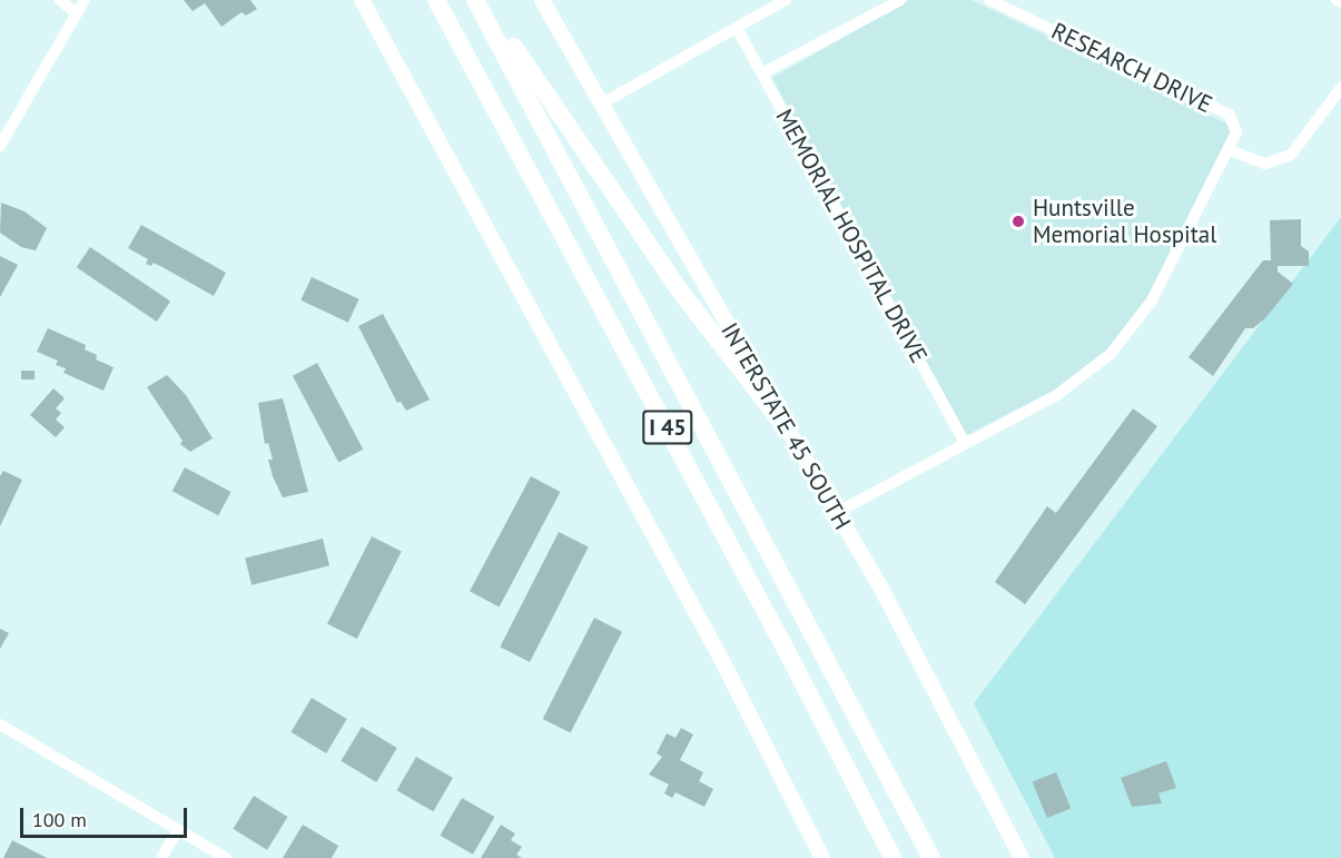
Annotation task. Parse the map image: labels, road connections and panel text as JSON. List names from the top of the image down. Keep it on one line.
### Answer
{"streets":{"highway":["I 45"],"main road":["INTERSTATE 45 SOUTH"],"street":["RESEARCH DRIVE","MEMORIAL HOSPITAL DRIVE"]},"places":["Huntsville Memorial Hospital"],"scale_bar":"100 m"}
